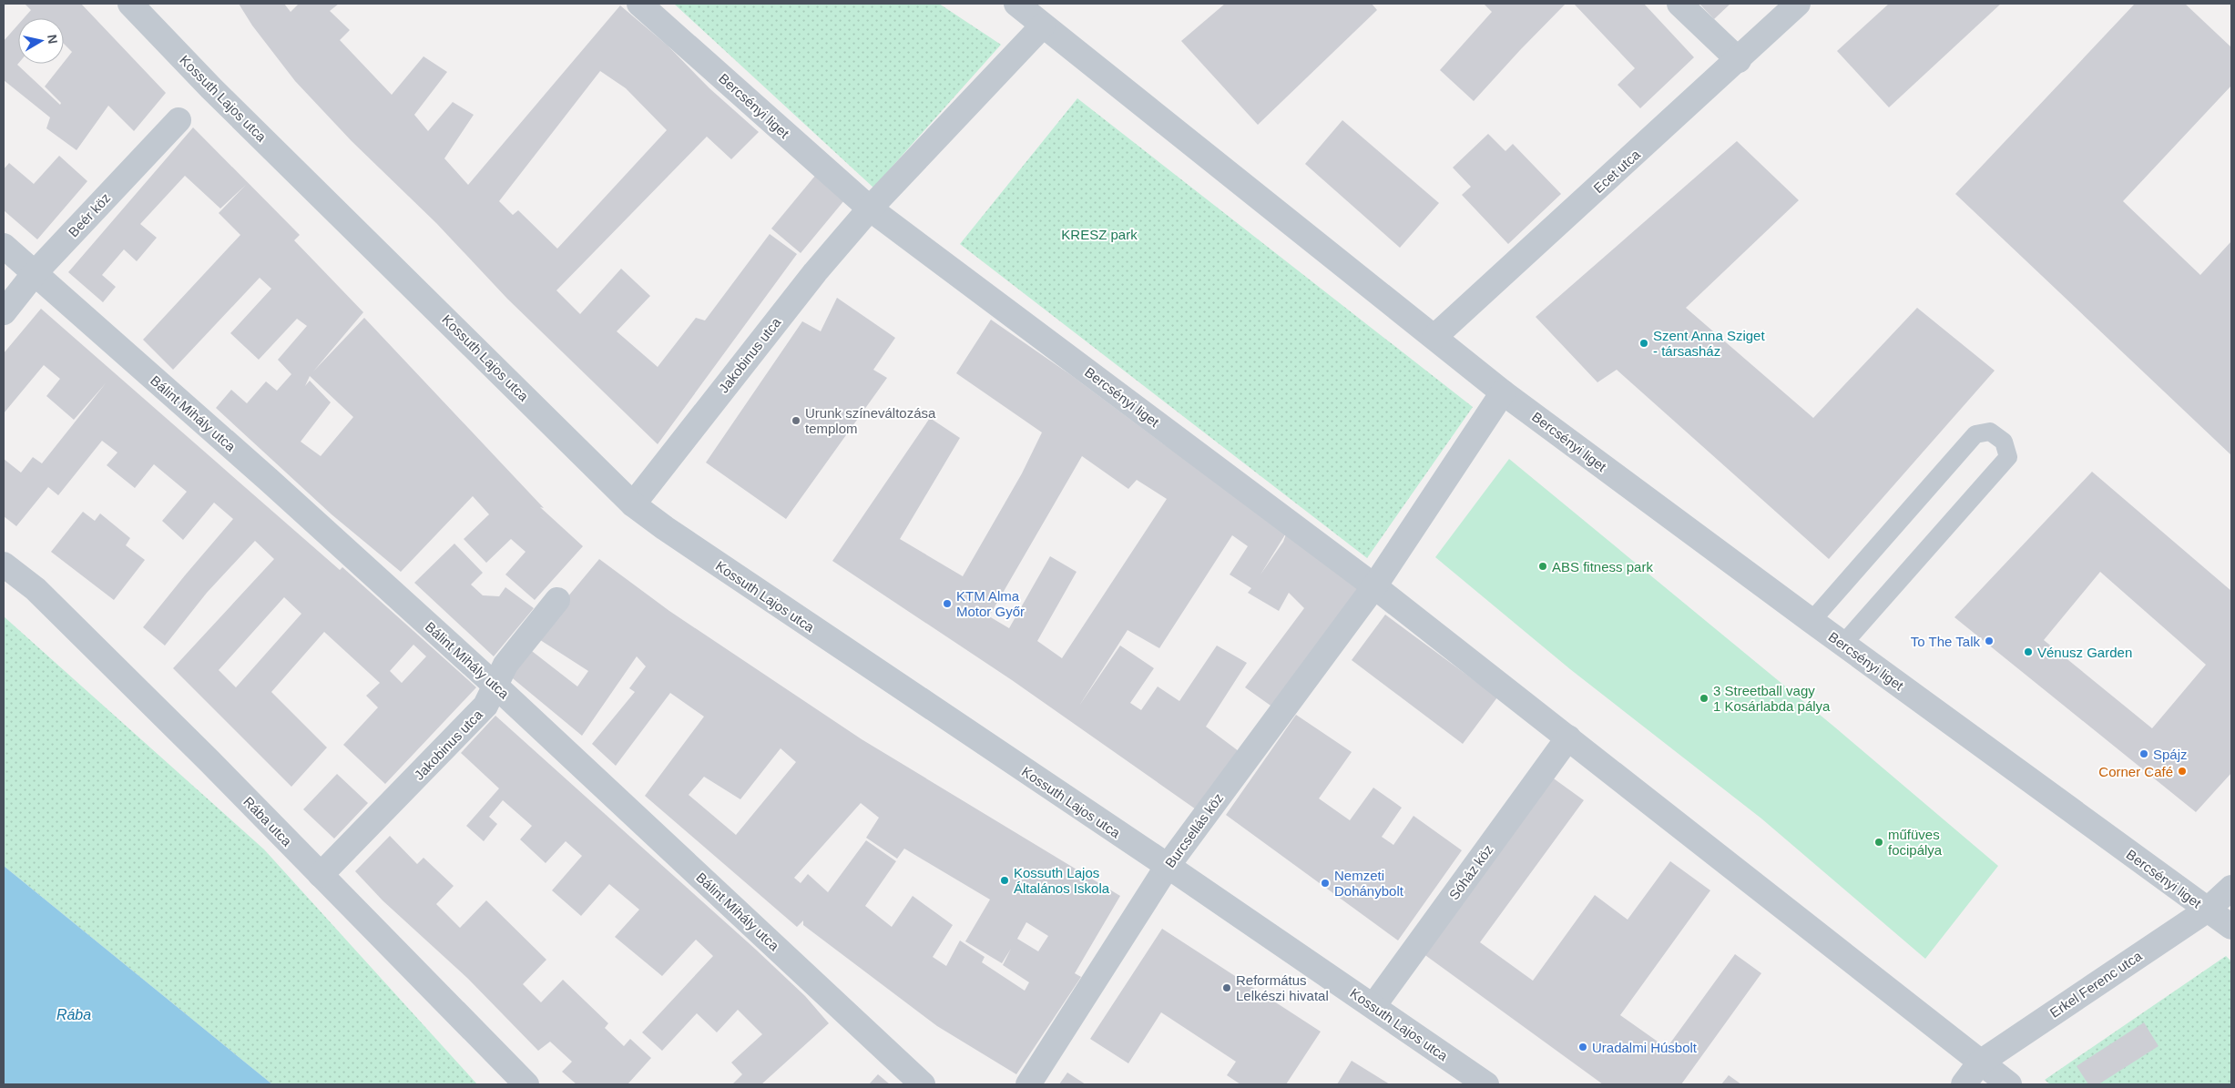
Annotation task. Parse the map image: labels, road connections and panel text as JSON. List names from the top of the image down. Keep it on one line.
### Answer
{"streets":{"street":["Kossuth Lajos utca","Bercsényi liget","Ecet utca","Beér köz","Jakobinus utca","Bálint Mihály utca","Rába utca","Burcsellás köz","Sóház köz","Erkel Ferenc utca"]},"crossings":[["Kossuth Lajos utca","Jakobinus utca"],["Kossuth Lajos utca","Burcsellás köz"],["Kossuth Lajos utca","Sóház köz"],["Bercsényi liget","Ecet utca"],["Bercsényi liget","Jakobinus utca"],["Bercsényi liget","Burcsellás köz"],["Bercsényi liget","Sóház köz"],["Bercsényi liget","Erkel Ferenc utca"],["Beér köz","Bálint Mihály utca"],["Jakobinus utca","Bálint Mihály utca"],["Jakobinus utca","Rába utca"]],"water":["Rába"],"parks":["KRESZ park"],"places":["Szent Anna Sziget - társasház","Urunk színeváltozása templom","ABS fitness park","KTM Alma Motor Győr","To The Talk","Vénusz Garden","3 Streetball vagy 1 Kosárlabda pálya","Spájz","Corner Café","műfüves focipálya","Kossuth Lajos Általános Iskola","Nemzeti Dohánybolt","Református Lelkészi hivatal","Uradalmi Húsbolt"],"north":"right"}
